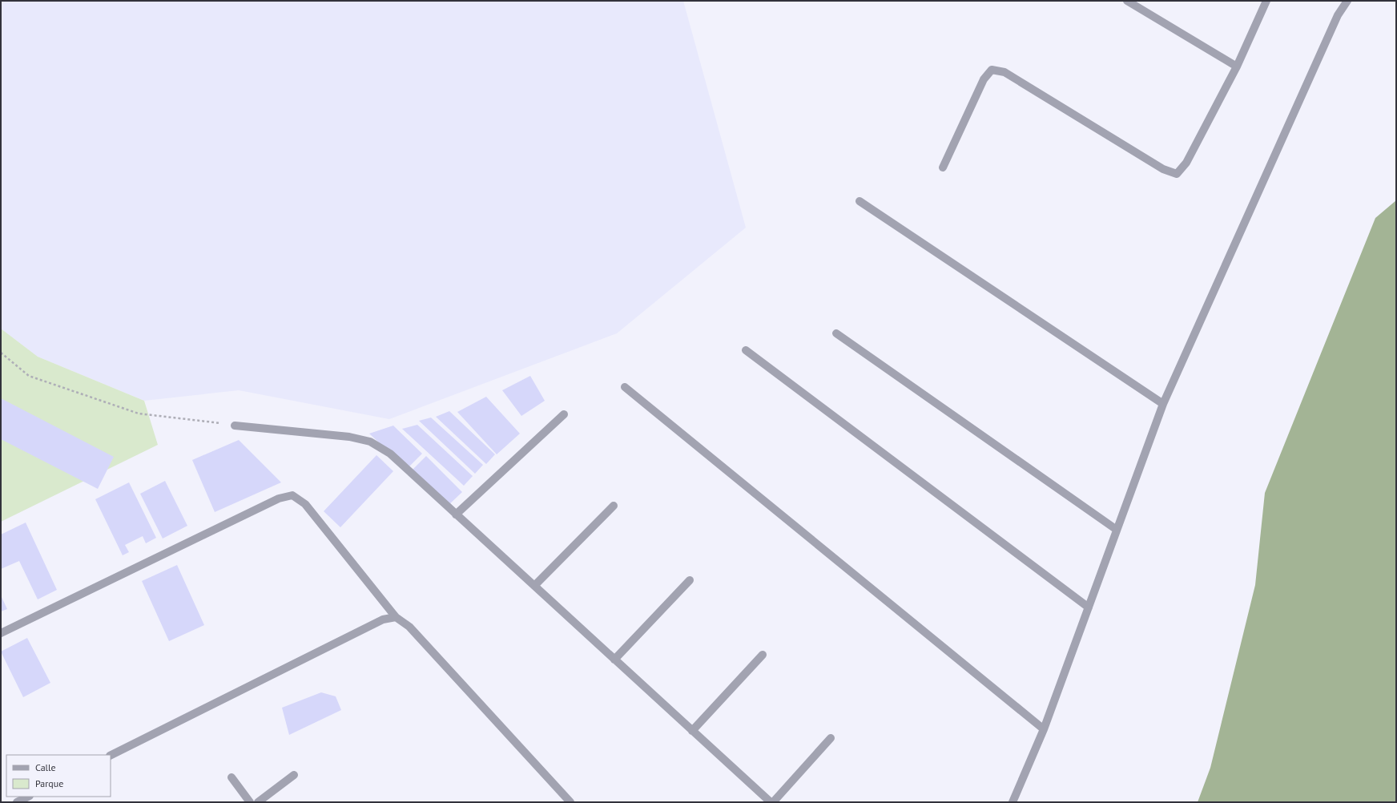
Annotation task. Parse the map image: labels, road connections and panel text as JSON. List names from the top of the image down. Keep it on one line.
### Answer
{"legend":["Calle","Parque"]}
